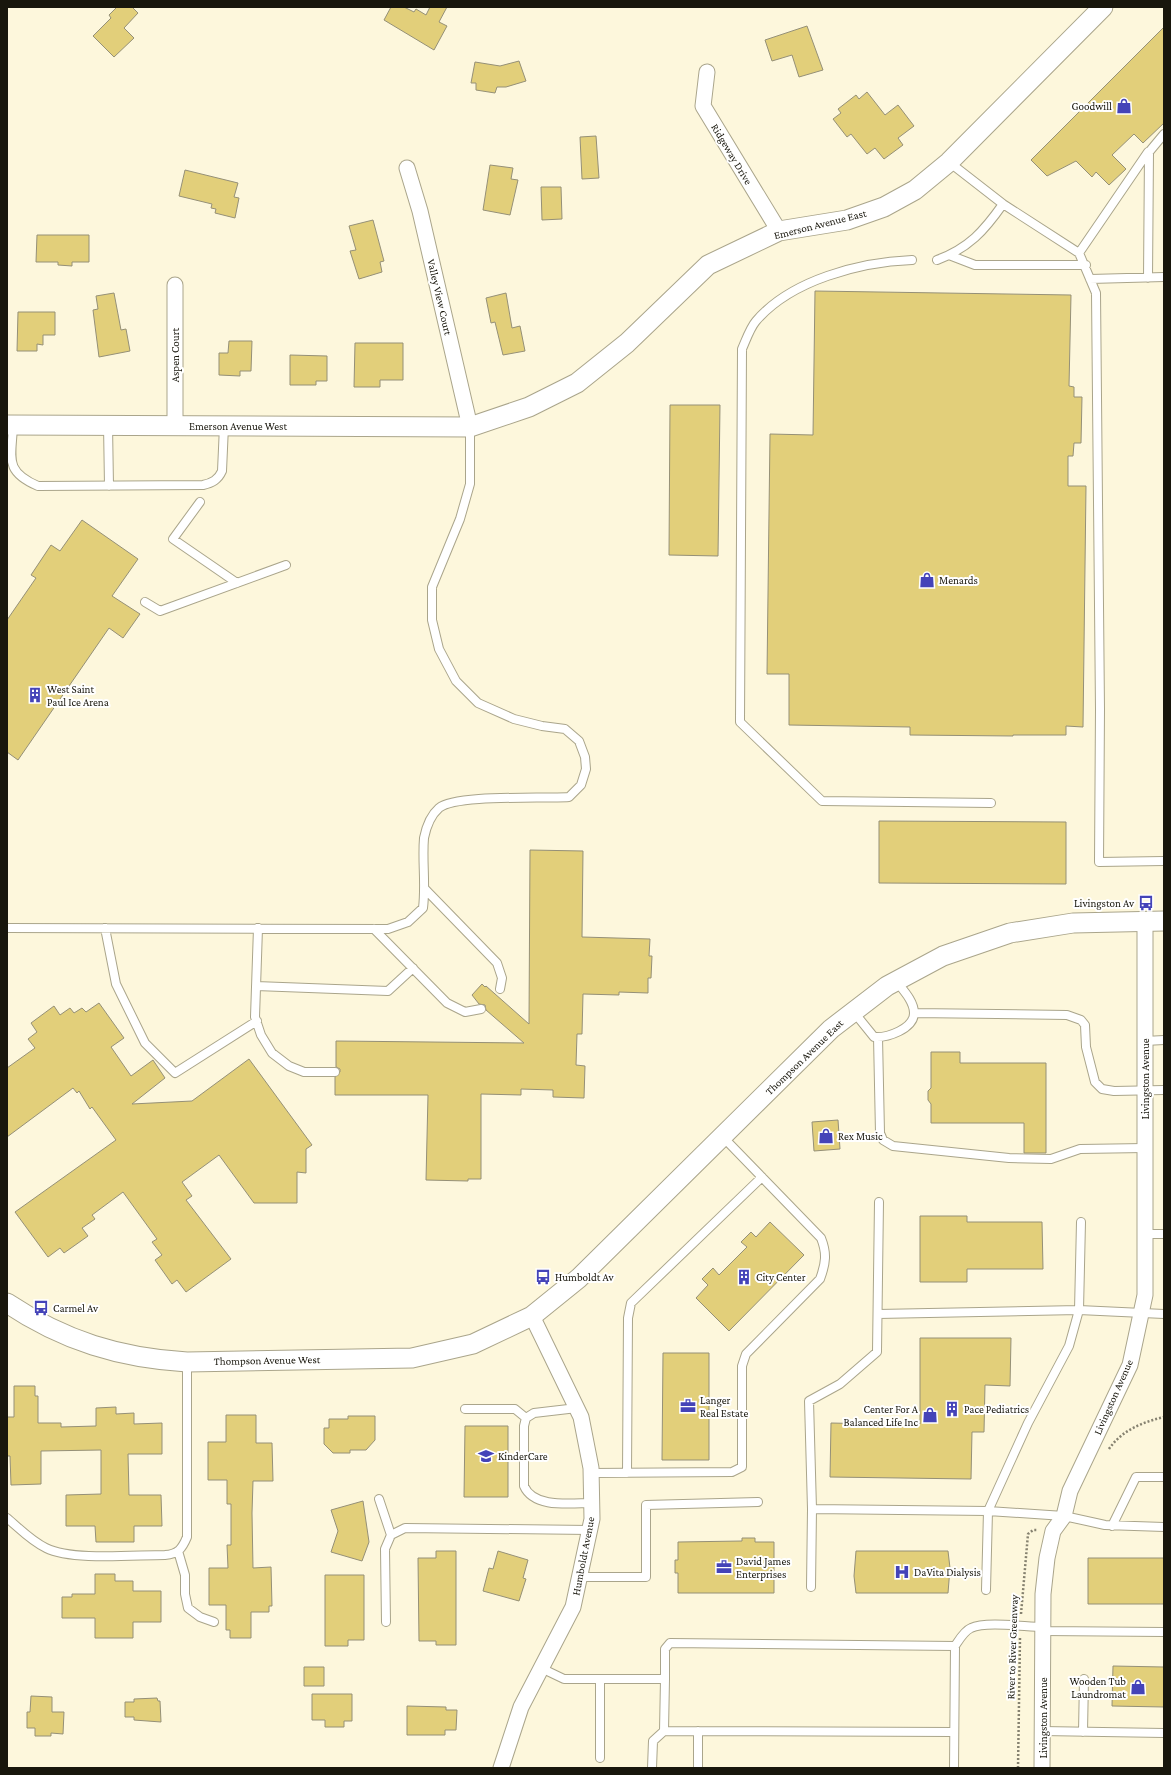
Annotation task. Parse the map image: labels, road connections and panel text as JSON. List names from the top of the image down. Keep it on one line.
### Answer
{"streets":{"street":["Ridgeway Drive","Emerson Avenue East","Valley View Court","Aspen Court","Emerson Avenue West","Thompson Avenue East","Livingston Avenue","Thompson Avenue West","Humboldt Avenue"],"path":["River to River Greenway"]},"crossings":[["Ridgeway Drive","Emerson Avenue East"],["Emerson Avenue East","Valley View Court"],["Emerson Avenue East","Emerson Avenue West"],["Valley View Court","Emerson Avenue West"],["Aspen Court","Emerson Avenue West"],["Thompson Avenue East","Livingston Avenue"],["Thompson Avenue East","Thompson Avenue West"],["Thompson Avenue East","Humboldt Avenue"],["Thompson Avenue West","Humboldt Avenue"]],"places":{"shop":["Goodwill","Menards","Rex Music","Center For A Balanced Life Inc","Wooden Tub Laundromat"],"building":["West Saint Paul Ice Arena","City Center","Pace Pediatrics"],"bus stop":["Livingston Av","Humboldt Av","Carmel Av"],"office":["Langer Real Estate","David James Enterprises"],"school or university":["KinderCare"],"hospital":["DaVita Dialysis"]}}
